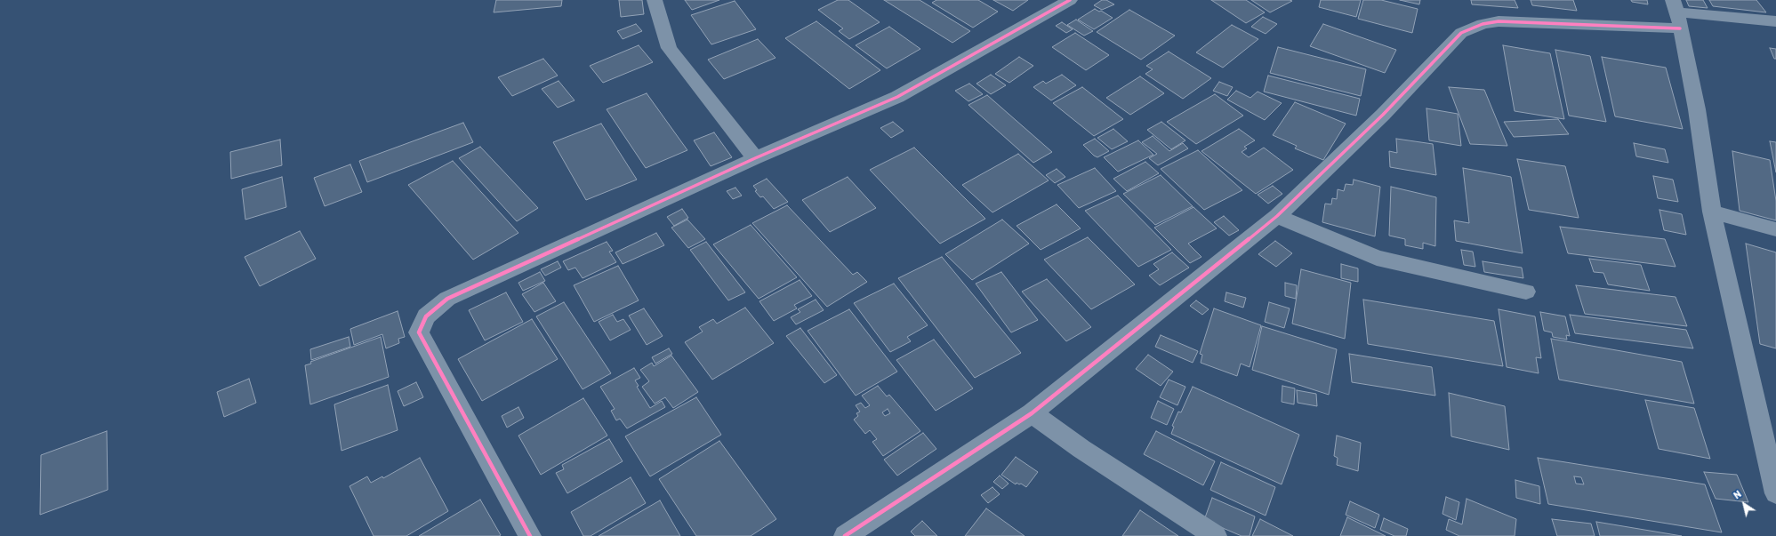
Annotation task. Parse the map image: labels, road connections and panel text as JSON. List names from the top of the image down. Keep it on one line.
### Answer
{"north":"top left"}
